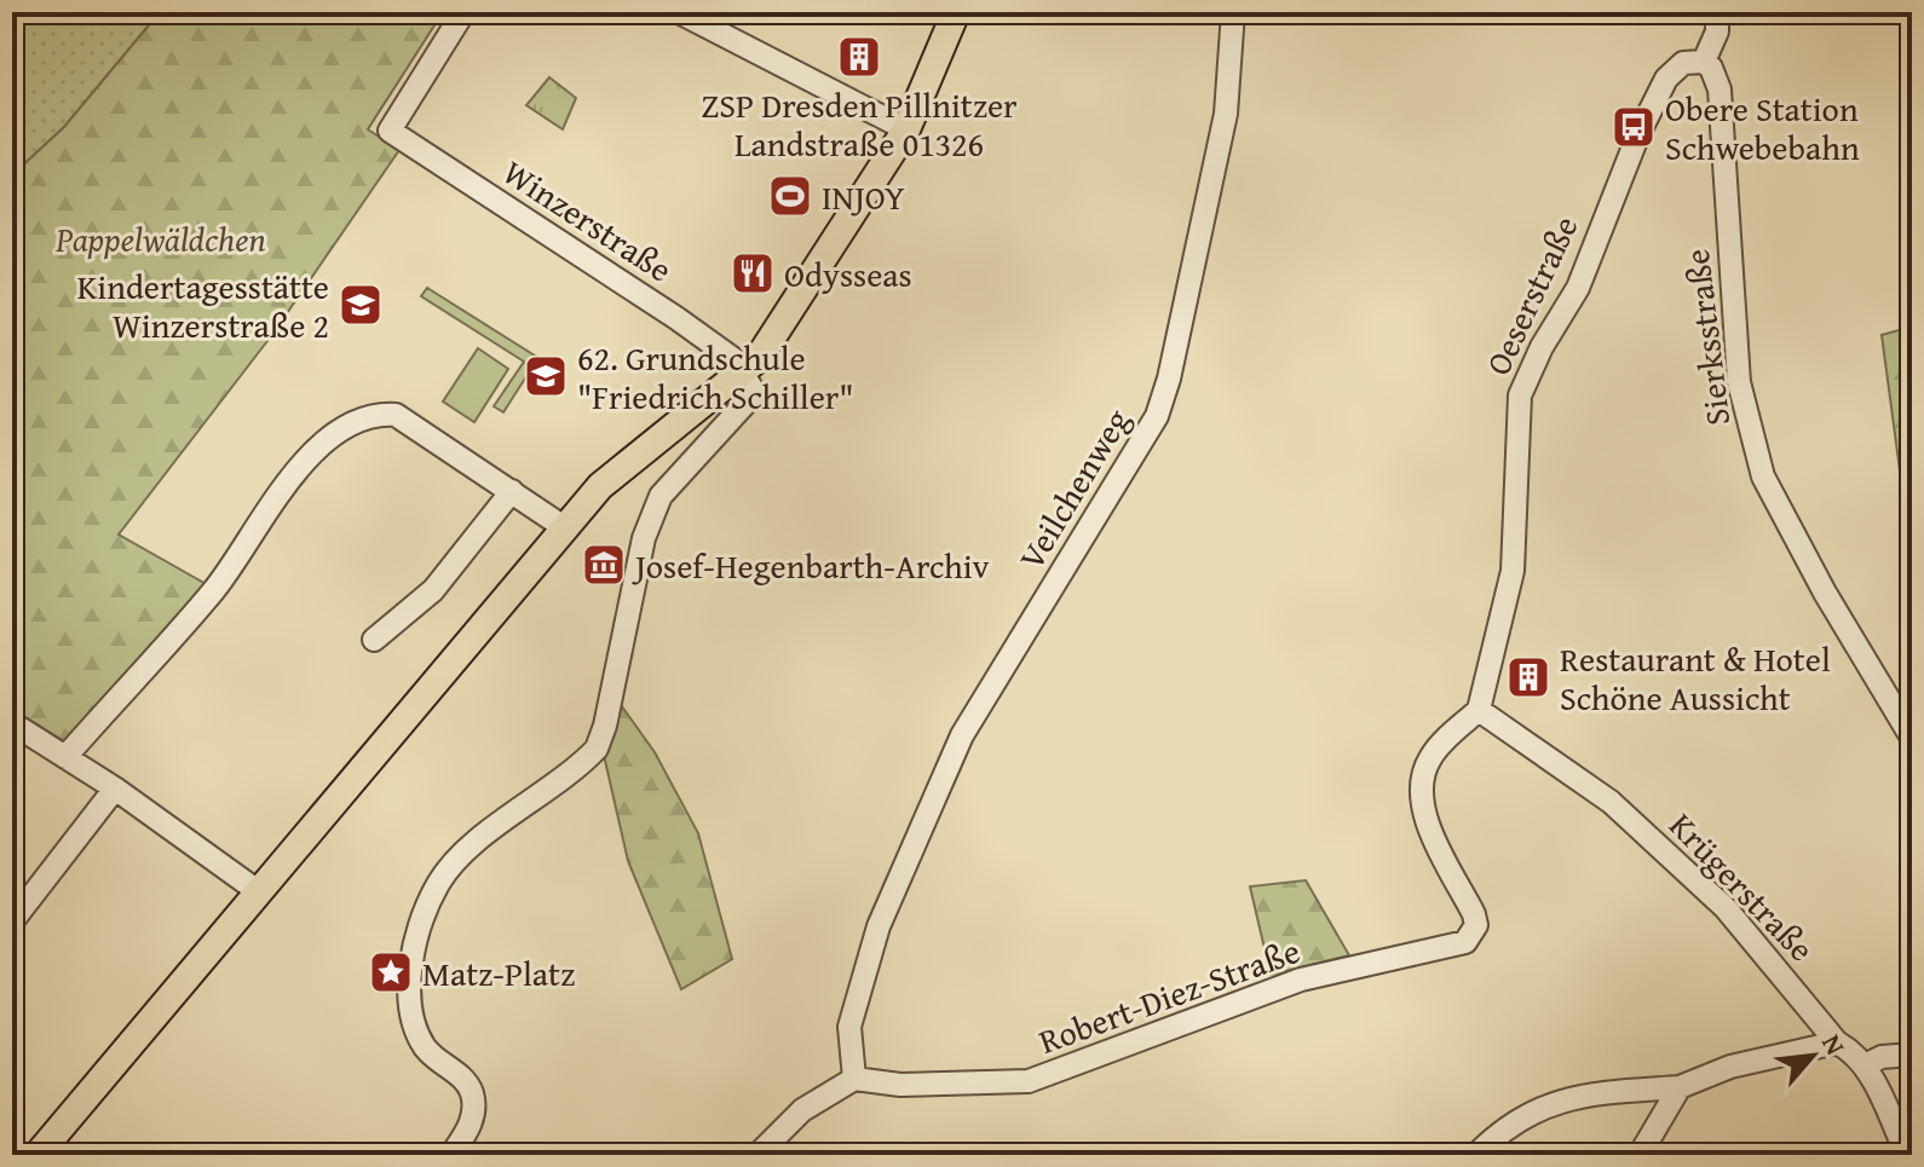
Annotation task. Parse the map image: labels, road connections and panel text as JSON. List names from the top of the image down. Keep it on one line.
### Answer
{"streets":{"street":["Winzerstraße","Oeserstraße","Sierksstraße","Veilchenweg","Krügerstraße","Robert-Diez-Straße"]},"crossings":[["Oeserstraße","Sierksstraße"],["Oeserstraße","Krügerstraße"],["Oeserstraße","Robert-Diez-Straße"],["Veilchenweg","Robert-Diez-Straße"],["Krügerstraße","Robert-Diez-Straße"]],"parks":["Pappelwäldchen"],"places":{"building":["ZSP Dresden Pillnitzer Landstraße 01326","Restaurant & Hotel Schöne Aussicht"],"bus stop":["Obere Station Schwebebahn"],"sports":["INJOY"],"restaurant":["Odysseas"],"school or university":["Kindertagesstätte Winzerstraße 2","62. Grundschule \"Friedrich Schiller\""],"museum":["Josef-Hegenbarth-Archiv"],"place":["Matz-Platz"]},"north":"top right"}
